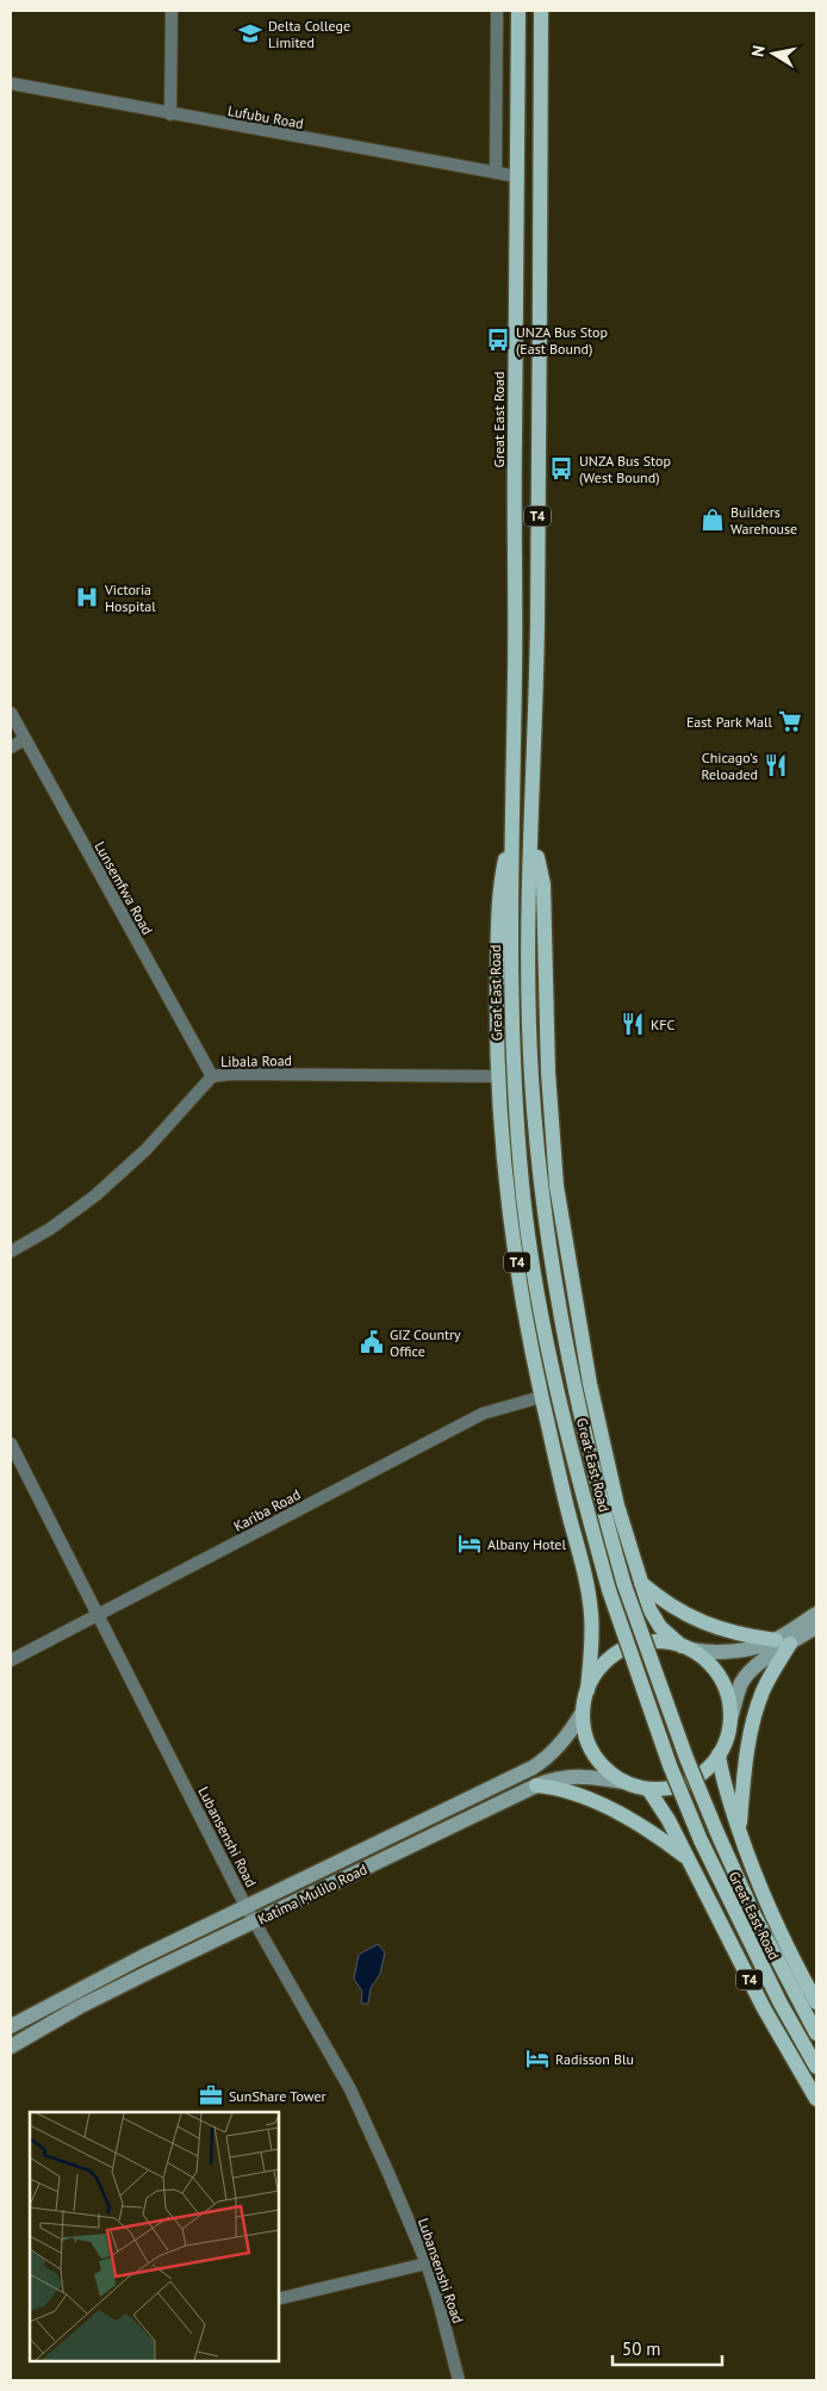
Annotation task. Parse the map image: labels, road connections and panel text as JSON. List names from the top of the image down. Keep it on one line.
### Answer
{"streets":{"main road":["Great East Road","T4","Katima Mulilo Road"],"street":["Lufubu Road","Lunsemfwa Road","Libala Road","Kariba Road","Lubansenshi Road"]},"crossings":[["Lufubu Road","Great East Road"],["Great East Road","T4"],["Great East Road","Libala Road"],["Great East Road","Kariba Road"],["Great East Road","Katima Mulilo Road"],["T4","Katima Mulilo Road"],["Lunsemfwa Road","Libala Road"],["Kariba Road","Lubansenshi Road"],["Lubansenshi Road","Katima Mulilo Road"]],"places":{"school or university":["Delta College Limited"],"bus stop":["UNZA Bus Stop (East Bound)","UNZA Bus Stop (West Bound)"],"shop":["Builders Warehouse"],"hospital":["Victoria Hospital"],"supermarket":["East Park Mall"],"restaurant":["Chicago's Reloaded","KFC"],"public building":["GIZ Country Office"],"hotel":["Albany Hotel","Radisson Blu"],"office":["SunShare Tower"]},"scale_bar":"50 m","north":"left"}
